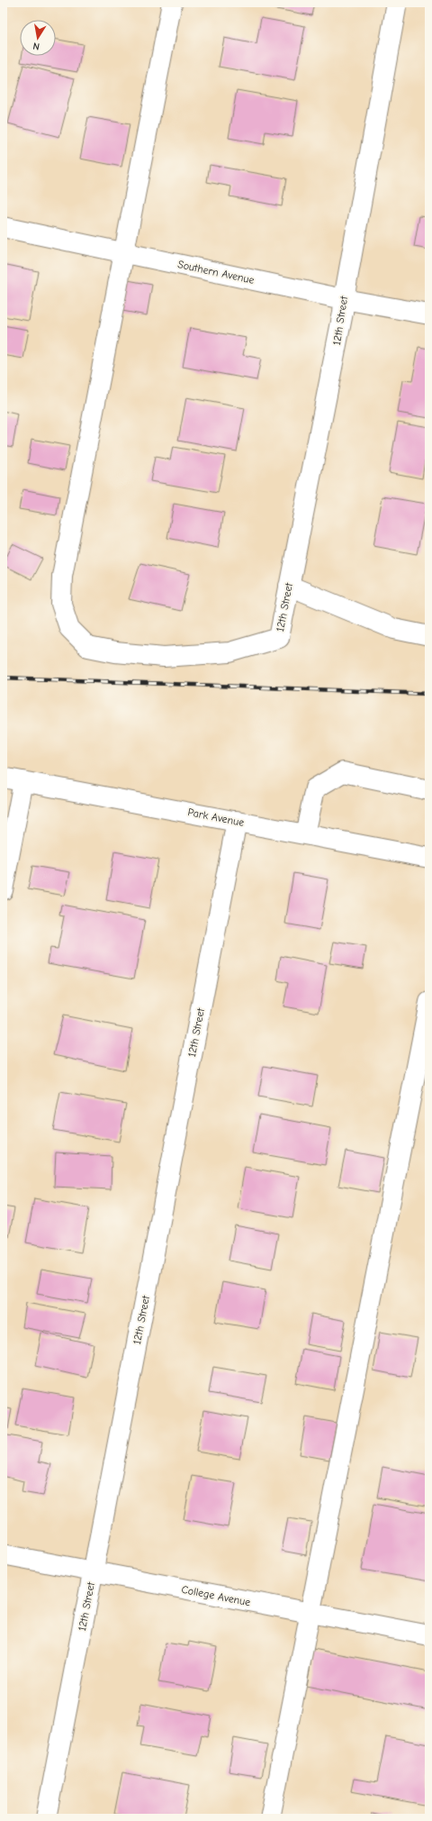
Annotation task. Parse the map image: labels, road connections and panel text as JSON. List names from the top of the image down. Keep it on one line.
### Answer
{"streets":{"street":["Southern Avenue","12th Street","Park Avenue","College Avenue"]},"crossings":[["Southern Avenue","12th Street"],["12th Street","Park Avenue"],["12th Street","College Avenue"]],"north":"bottom"}
